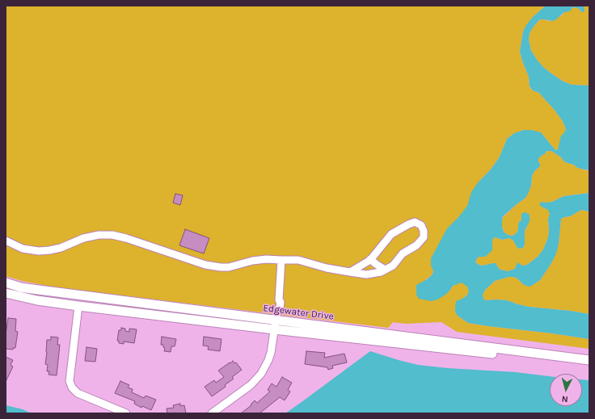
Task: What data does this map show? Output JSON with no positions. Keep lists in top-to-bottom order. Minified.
{"streets":{"street":["Edgewater Drive"]},"north":"bottom"}
